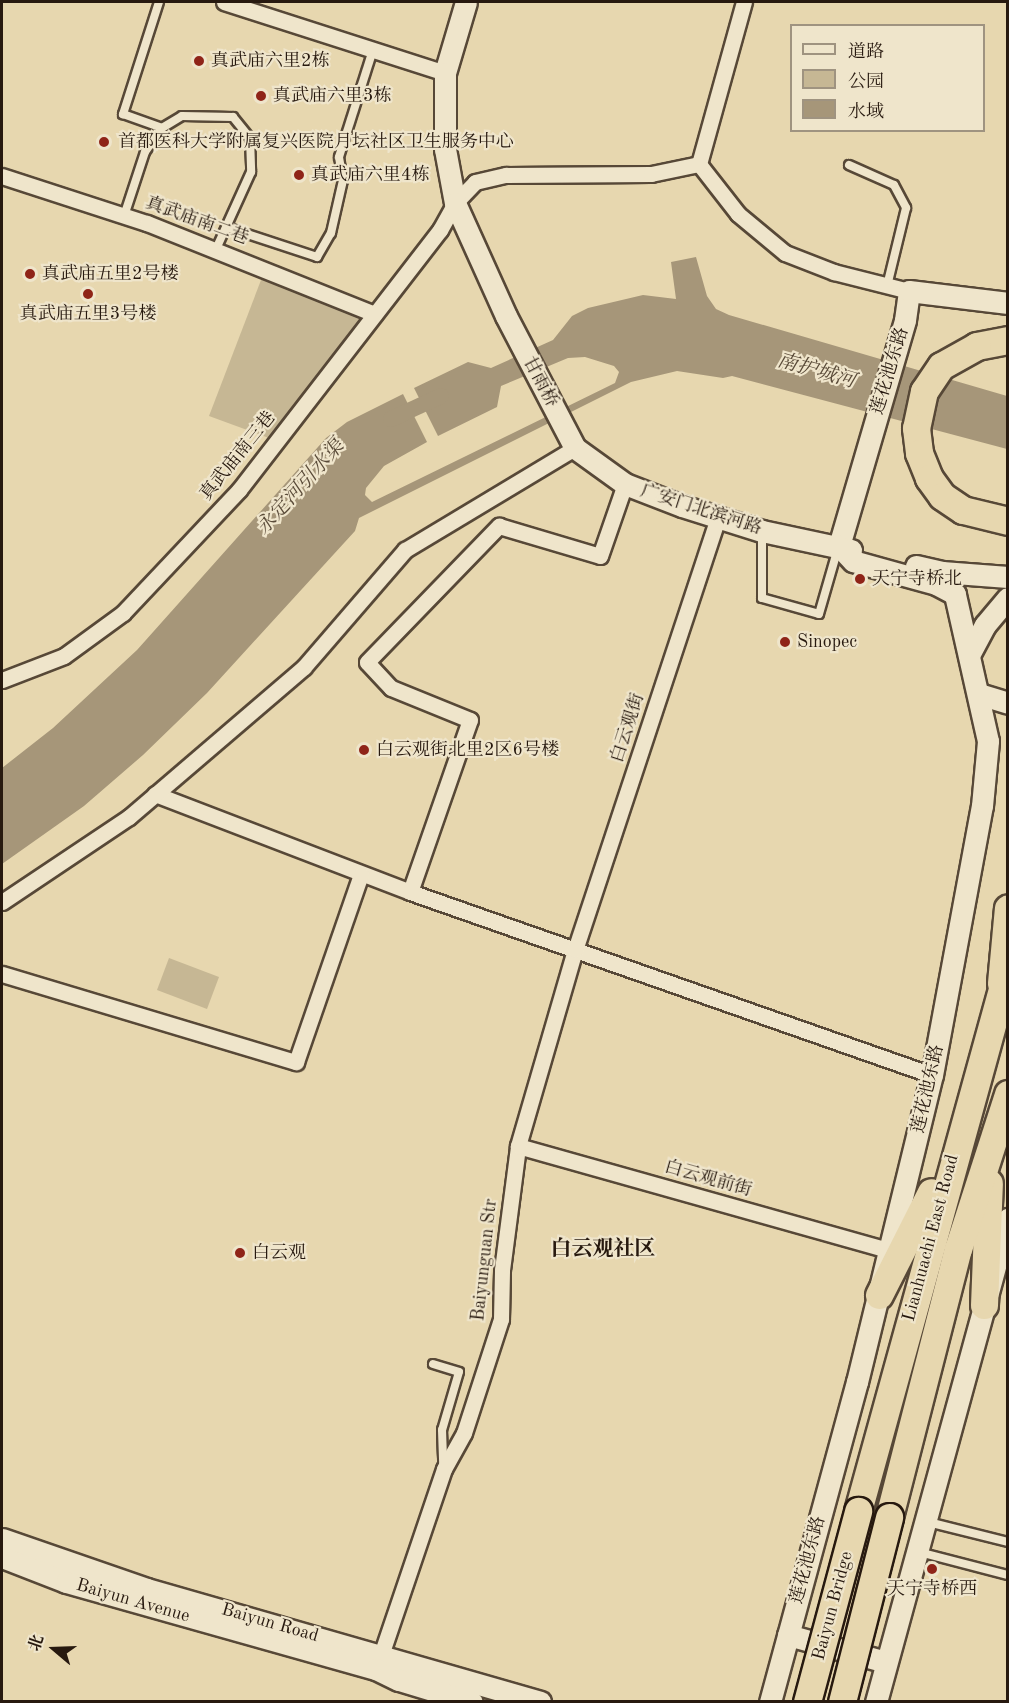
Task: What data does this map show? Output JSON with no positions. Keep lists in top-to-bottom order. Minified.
{"streets":{"highway":["Lianhuachi East Road","Baiyun Bridge"],"street":["真武庙南二巷","莲花池东路","甘雨桥","真武庙南三巷","广安门北滨河路","白云观街","白云观前街","Baiyunguan Str","Baiyun Avenue","Baiyun Road"]},"crossings":[["真武庙南二巷","真武庙南三巷"],["莲花池东路","广安门北滨河路"],["莲花池东路","白云观前街"],["甘雨桥","真武庙南三巷"],["甘雨桥","广安门北滨河路"],["广安门北滨河路","白云观街"],["白云观街","Baiyunguan Str"],["白云观前街","Baiyunguan Str"],["Lianhuachi East Road","Baiyun Bridge"],["Baiyunguan Str","Baiyun Avenue"],["Baiyunguan Str","Baiyun Road"],["Baiyun Avenue","Baiyun Road"]],"districts":["白云观社区"],"water":["南护城河","永定河引水渠"],"places":["真武庙六里2栋","真武庙六里3栋","首都医科大学附属复兴医院月坛社区卫生服务中心","真武庙六里4栋","真武庙五里2号楼","真武庙五里3号楼","天宁寺桥北","Sinopec","白云观街北里2区6号楼","白云观","天宁寺桥西"],"legend":["道路","公园","水域"],"north":"left"}
